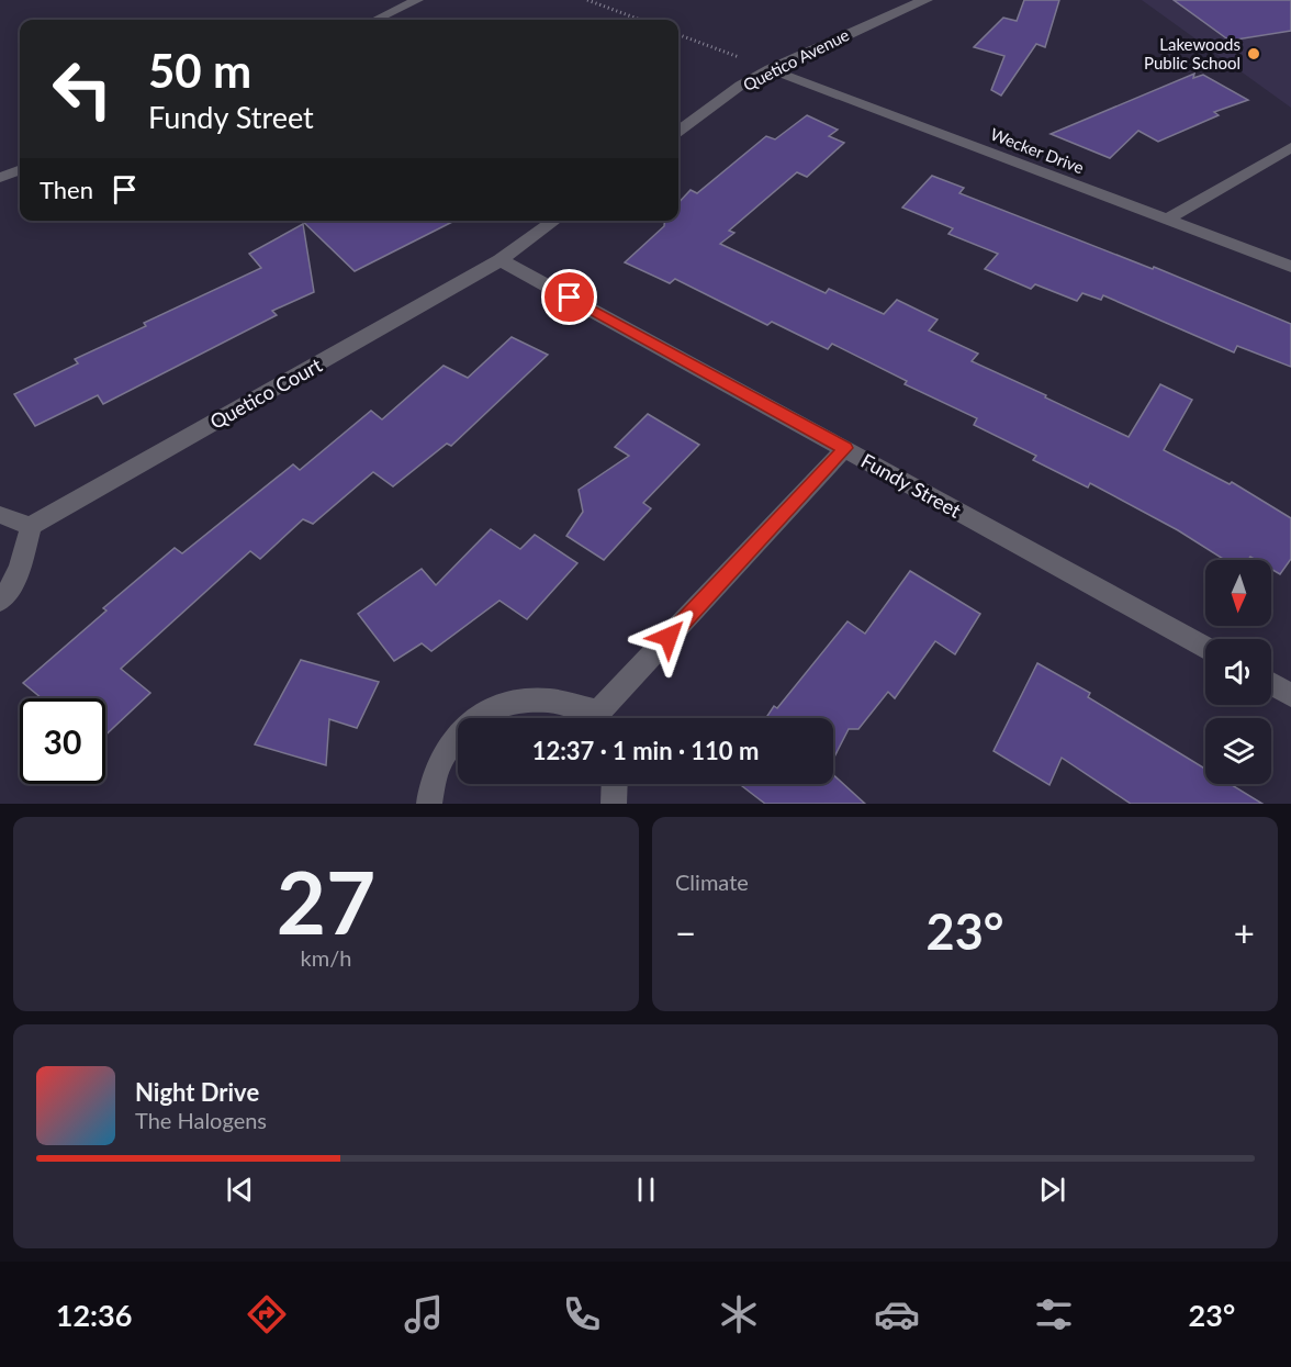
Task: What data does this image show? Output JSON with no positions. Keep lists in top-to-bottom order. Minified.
{"streets":{"street":["Quetico Avenue","Wecker Drive","Quetico Court","Fundy Street"]},"crossings":[["Quetico Avenue","Wecker Drive"],["Quetico Court","Fundy Street"]],"places":["Lakewoods Public School"],"north":"bottom","page":{"turn":["50 m","Fundy Street"],"then":"Then","limit":"30","trip":"12:37 · 1 min · 110 m","tile":[["27","km/h"],"Climate"],"heat":["−","23°","+"],"song":["Night Drive","The Halogens"],"tabs":["12:36","23°"]}}
